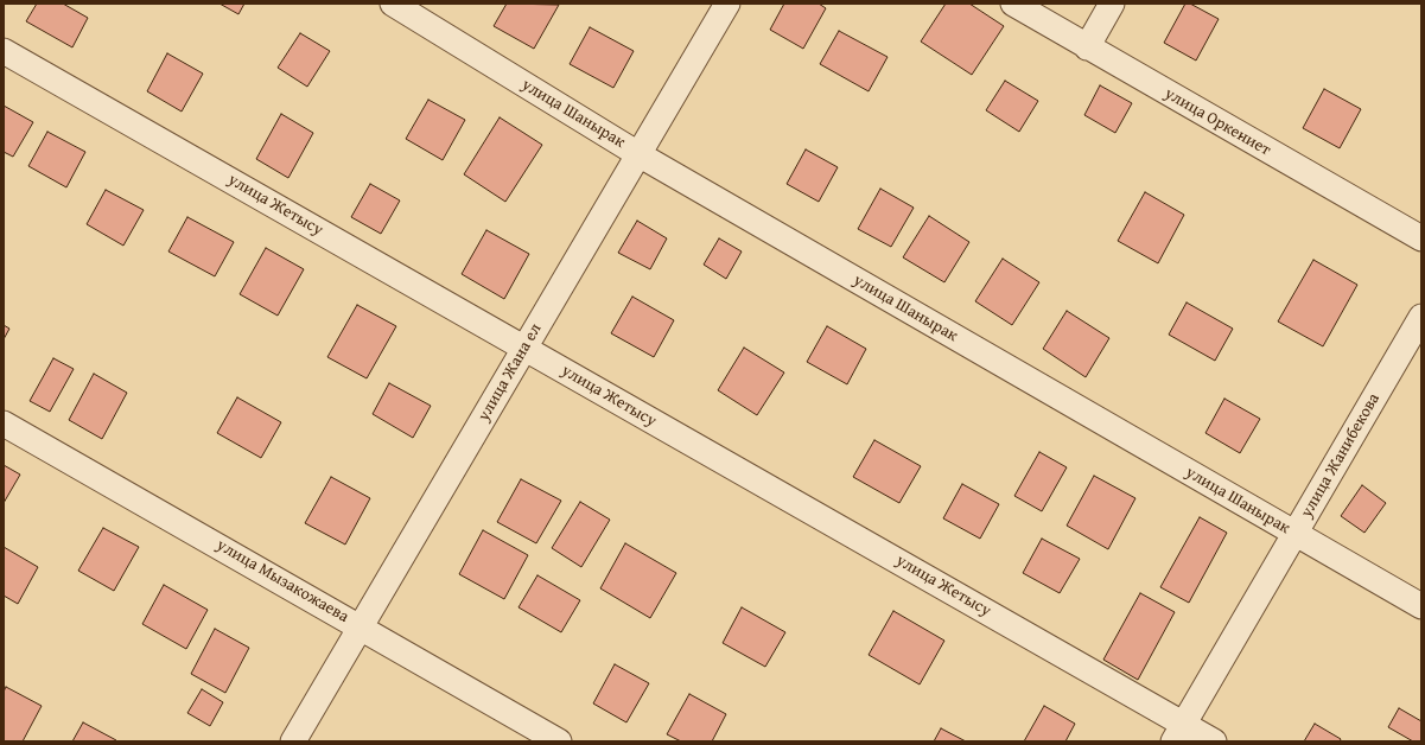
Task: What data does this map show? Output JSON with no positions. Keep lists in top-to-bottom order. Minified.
{"streets":{"street":["улица Шанырак","улица Оркениет","улица Жетысу","улица Жана ел","улица Жанибекова","улица Мызакожаева"]},"crossings":[["улица Шанырак","улица Жана ел"],["улица Шанырак","улица Жанибекова"],["улица Жетысу","улица Жана ел"],["улица Жетысу","улица Жанибекова"],["улица Жана ел","улица Мызакожаева"]]}
